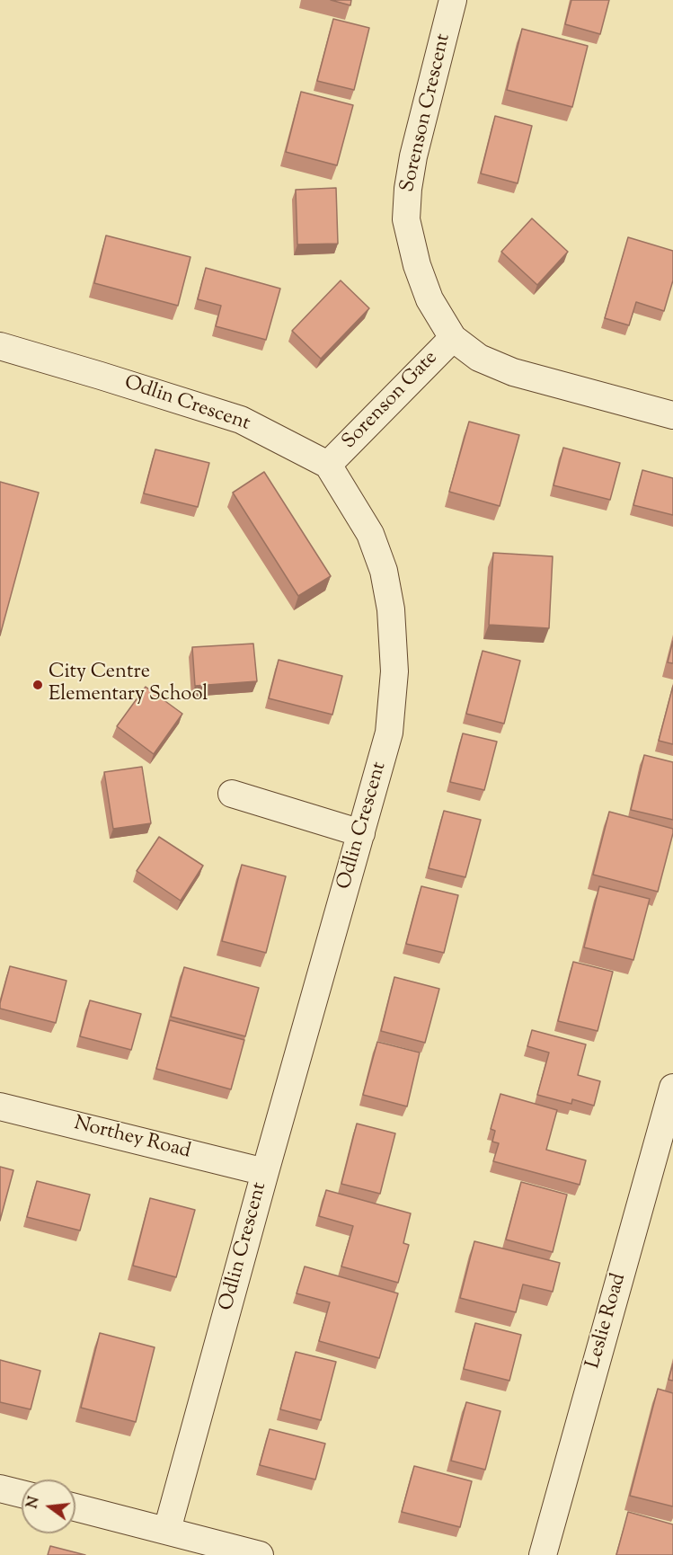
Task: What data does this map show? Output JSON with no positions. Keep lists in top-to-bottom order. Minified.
{"streets":{"street":["Sorenson Crescent","Sorenson Gate","Odlin Crescent","Northey Road","Leslie Road"]},"crossings":[["Sorenson Crescent","Sorenson Gate"],["Sorenson Gate","Odlin Crescent"],["Odlin Crescent","Northey Road"]],"places":["City Centre Elementary School"],"north":"left"}
